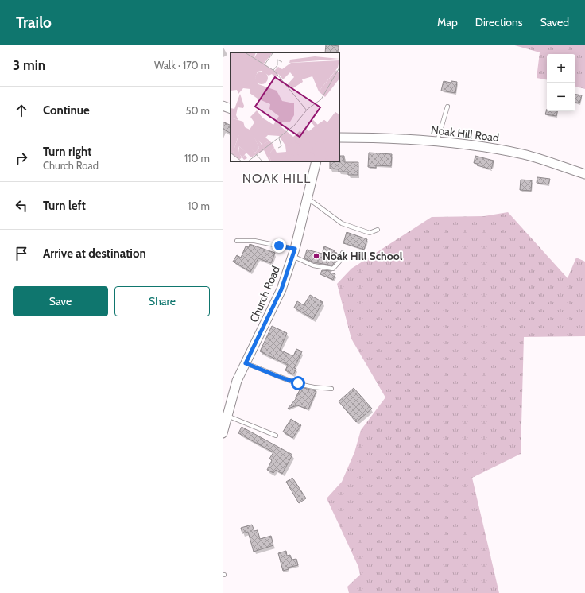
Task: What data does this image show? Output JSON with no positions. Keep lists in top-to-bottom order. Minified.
{"streets":{"street":["Noak Hill Road","Church Road"]},"districts":["NOAK HILL"],"places":["Noak Hill School"],"page":{"header":"Trailo","nav":["Map","Directions","Saved"],"heading":["3 min","Walk · 170 m"],"map_buttons":["+","−"],"list":[["Continue","50 m"],["Turn right","Church Road","110 m"],["Turn left","10 m"],"Arrive at destination"],"buttons":["Save","Share"]}}
